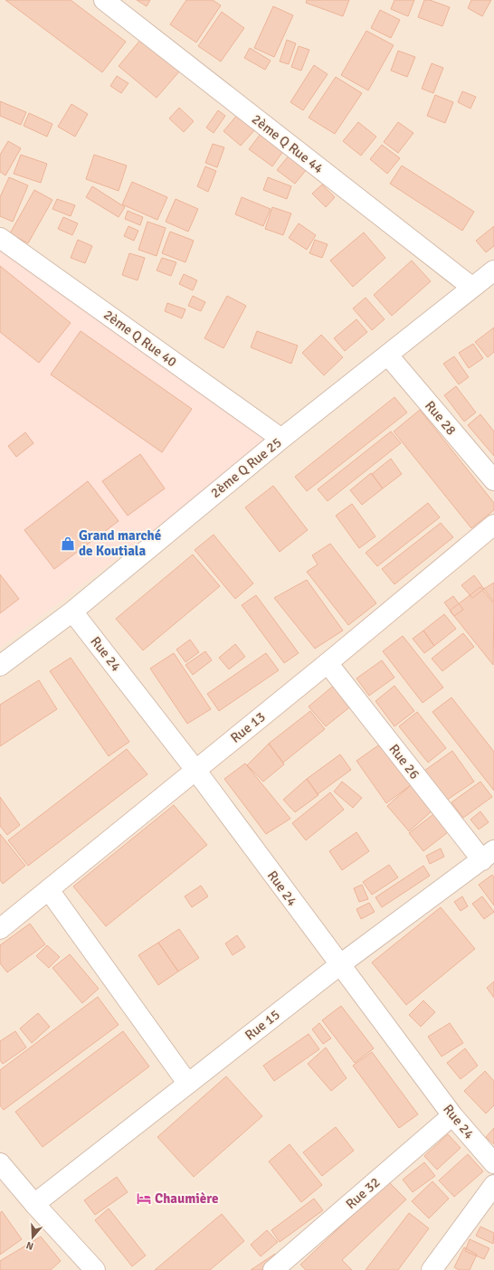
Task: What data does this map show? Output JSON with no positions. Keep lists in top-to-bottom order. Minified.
{"streets":{"street":["2ème Q Rue 44","2ème Q Rue 40","Rue 28","2ème Q Rue 25","Rue 24","Rue 13","Rue 26","Rue 15","Rue 32"]},"crossings":[["2ème Q Rue 44","2ème Q Rue 25"],["2ème Q Rue 40","2ème Q Rue 25"],["Rue 28","2ème Q Rue 25"],["2ème Q Rue 25","Rue 24"],["Rue 24","Rue 13"],["Rue 24","Rue 15"],["Rue 24","Rue 32"],["Rue 13","Rue 26"],["Rue 26","Rue 15"]],"places":{"shop":["Grand marché de Koutiala"],"hotel":["Chaumière"]},"north":"bottom"}
